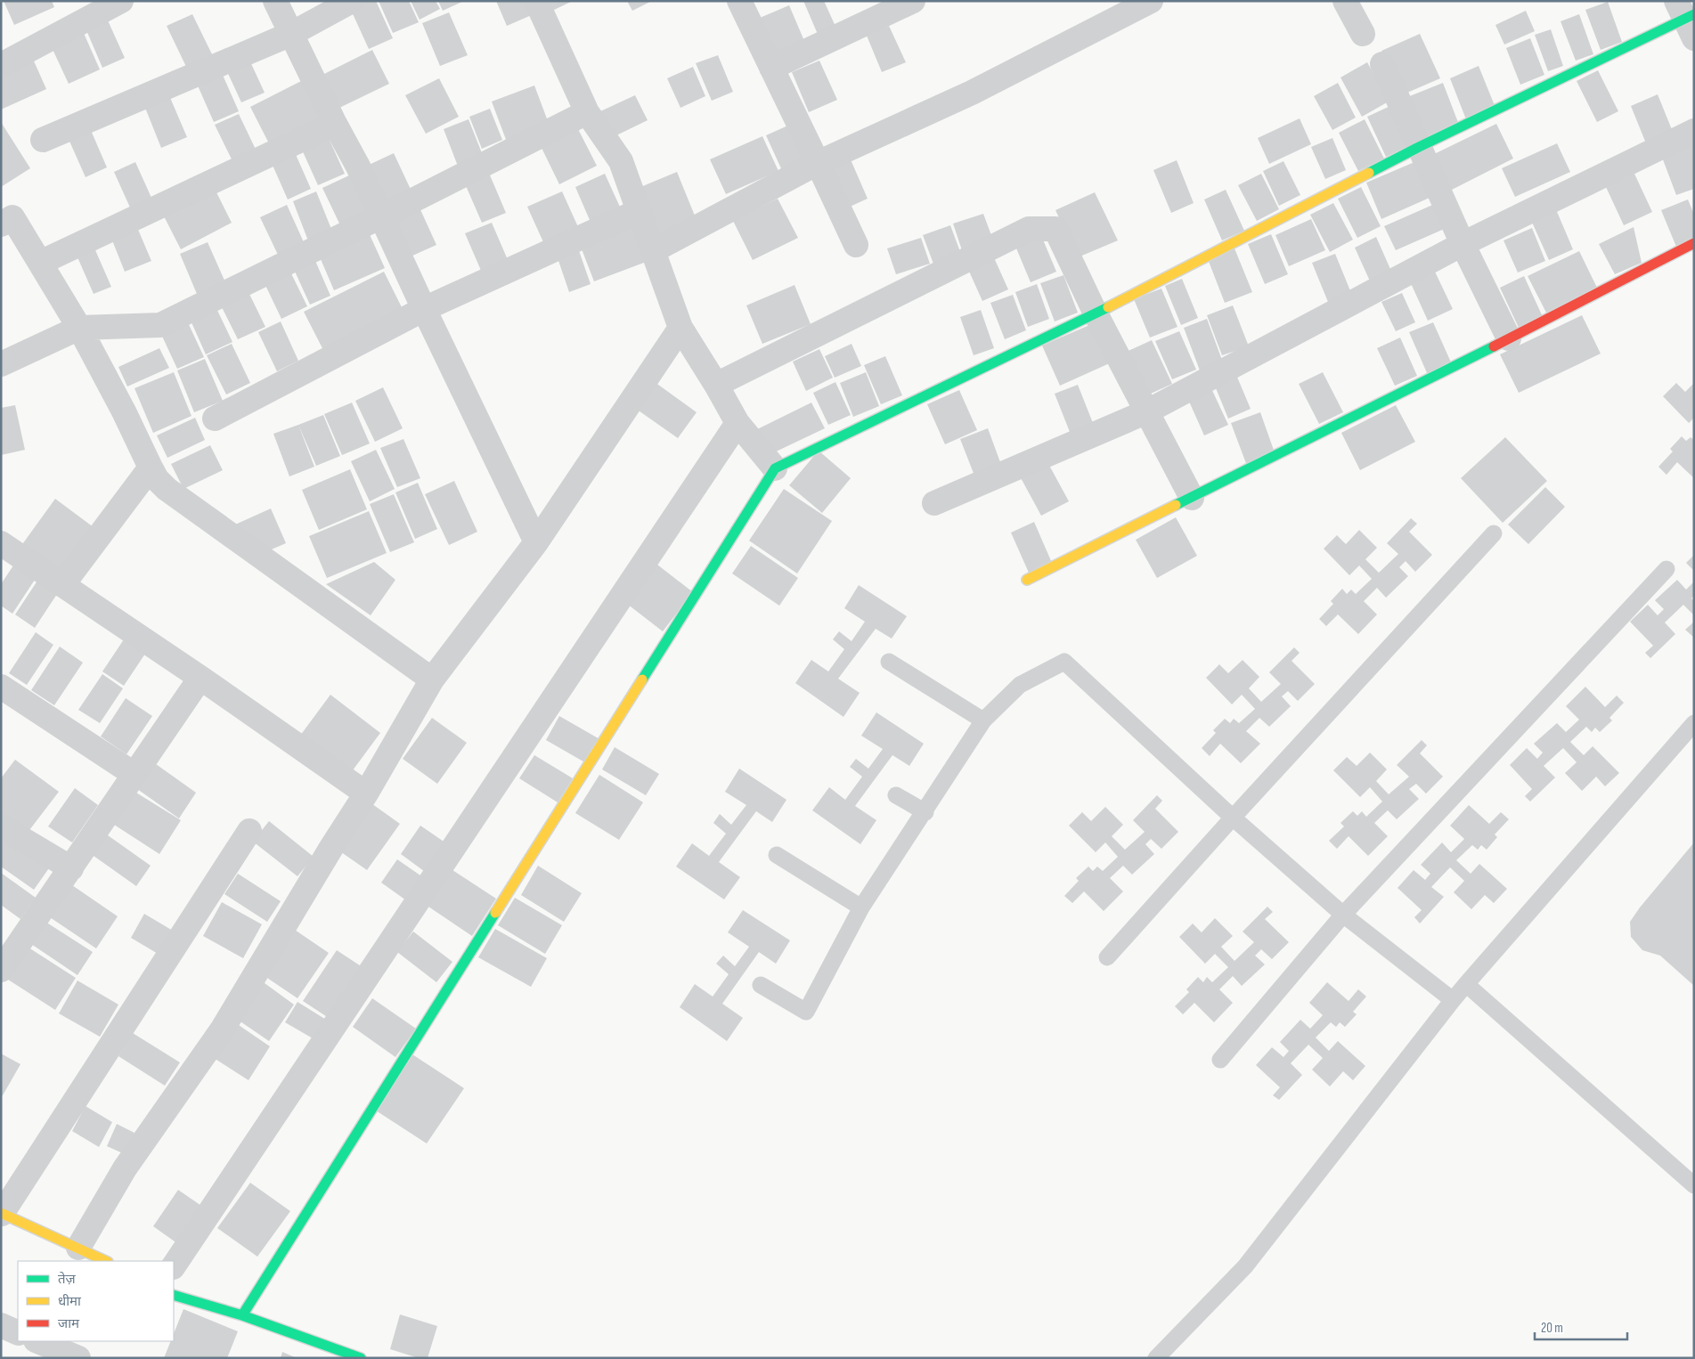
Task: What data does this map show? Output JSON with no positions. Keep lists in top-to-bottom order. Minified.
{"legend":["तेज़","धीमा","जाम"],"scale_bar":"20 m"}
